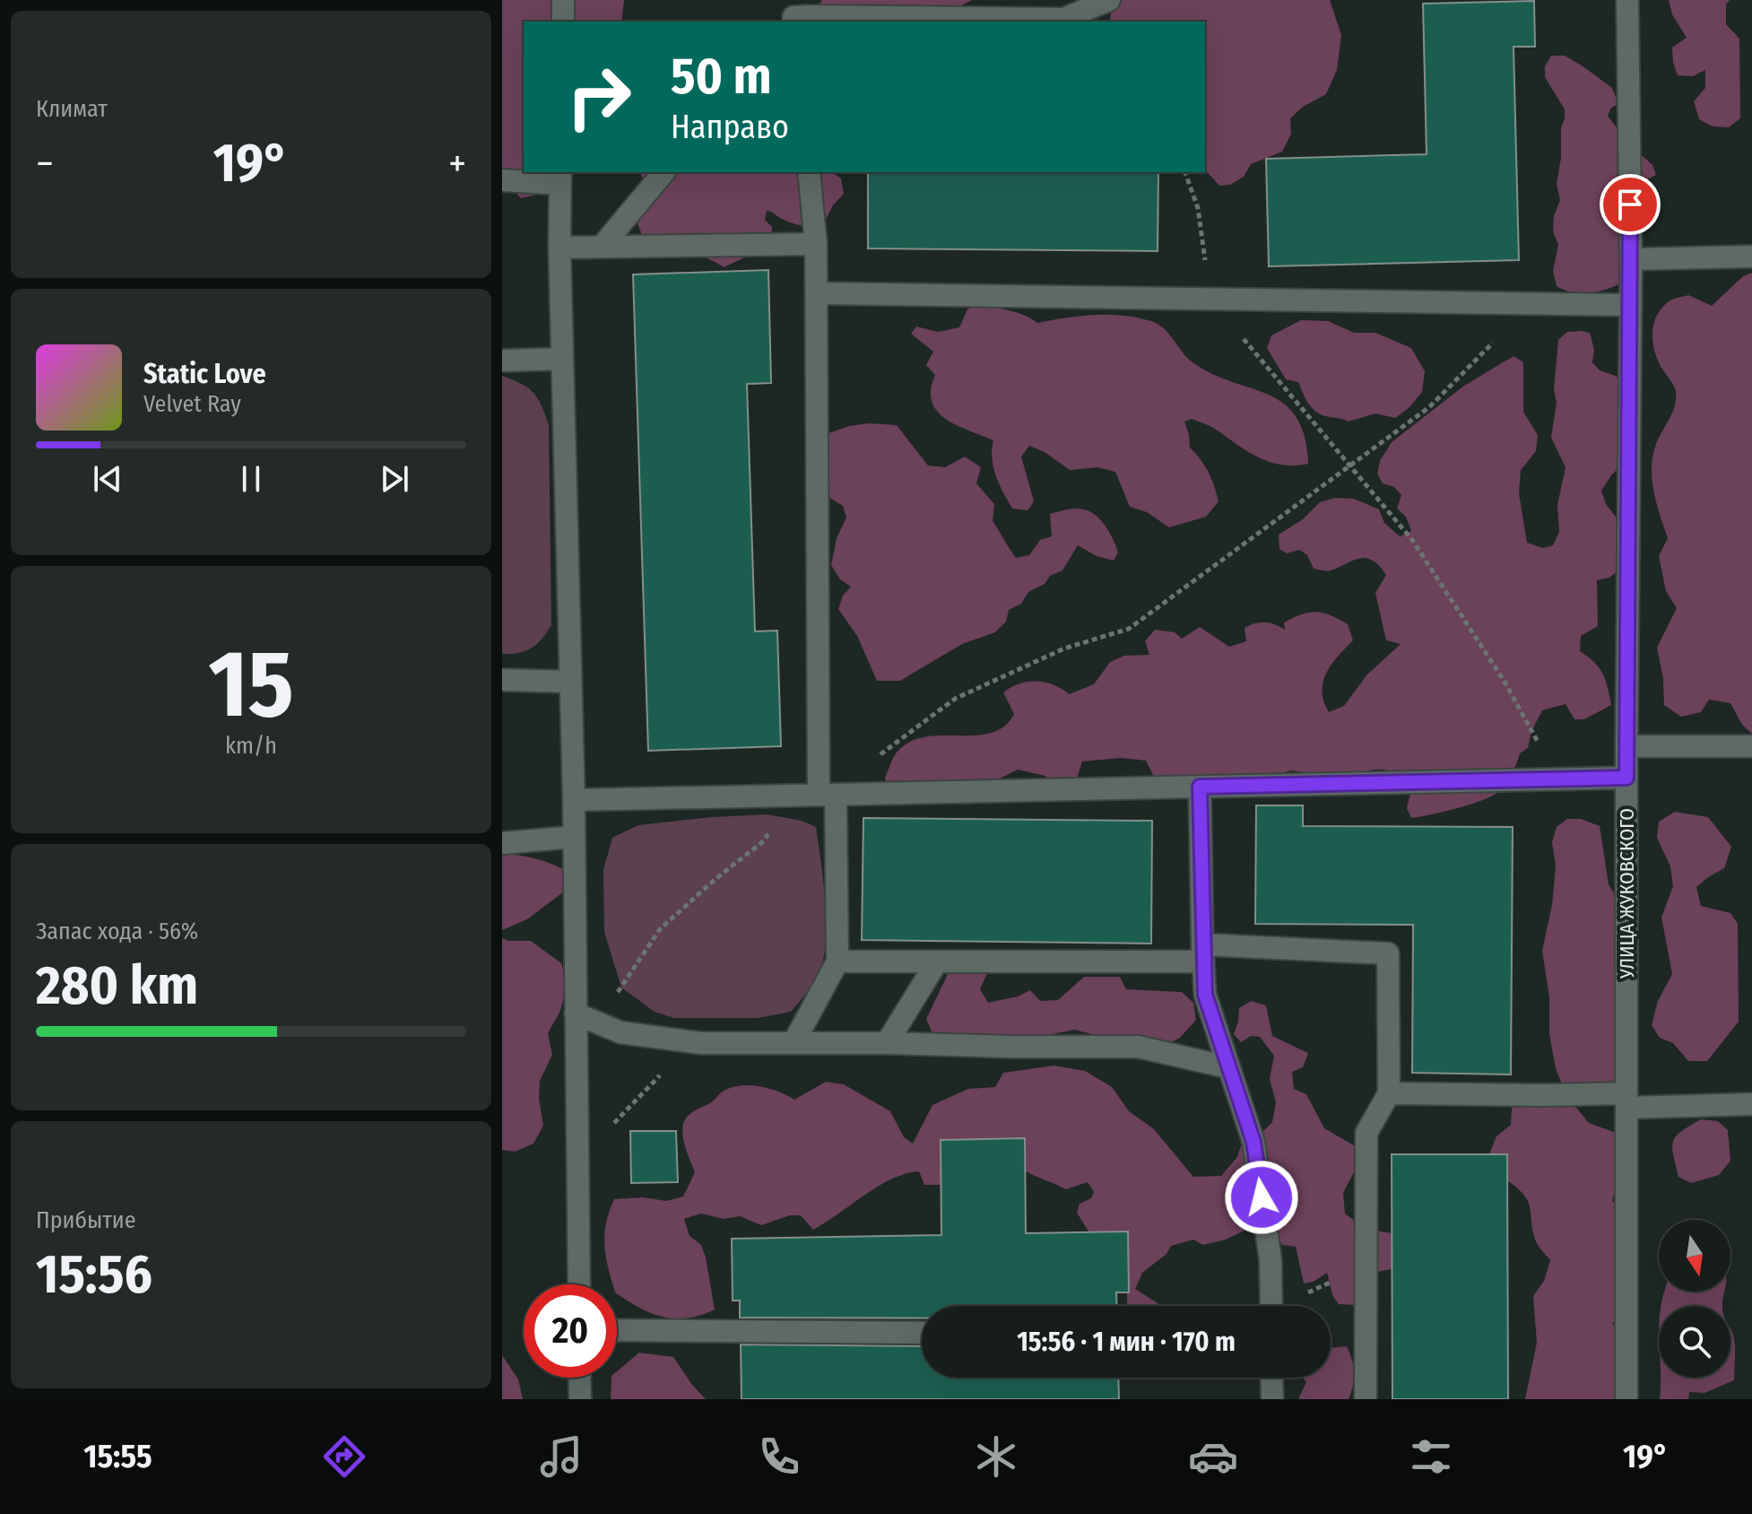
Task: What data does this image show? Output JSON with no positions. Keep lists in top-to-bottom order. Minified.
{"streets":{"street":["УЛИЦА ЖУКОВСКОГО"]},"north":"bottom","page":{"tile":["Климат",["15","km/h"],["Запас хода · 56%","280 km"],["Прибытие","15:56"]],"turn":["50 m","Направо"],"heat":["−","19°","+"],"song":["Static Love","Velvet Ray"],"limit":"20","trip":"15:56 · 1 мин · 170 m","tabs":["15:55","19°"]}}
